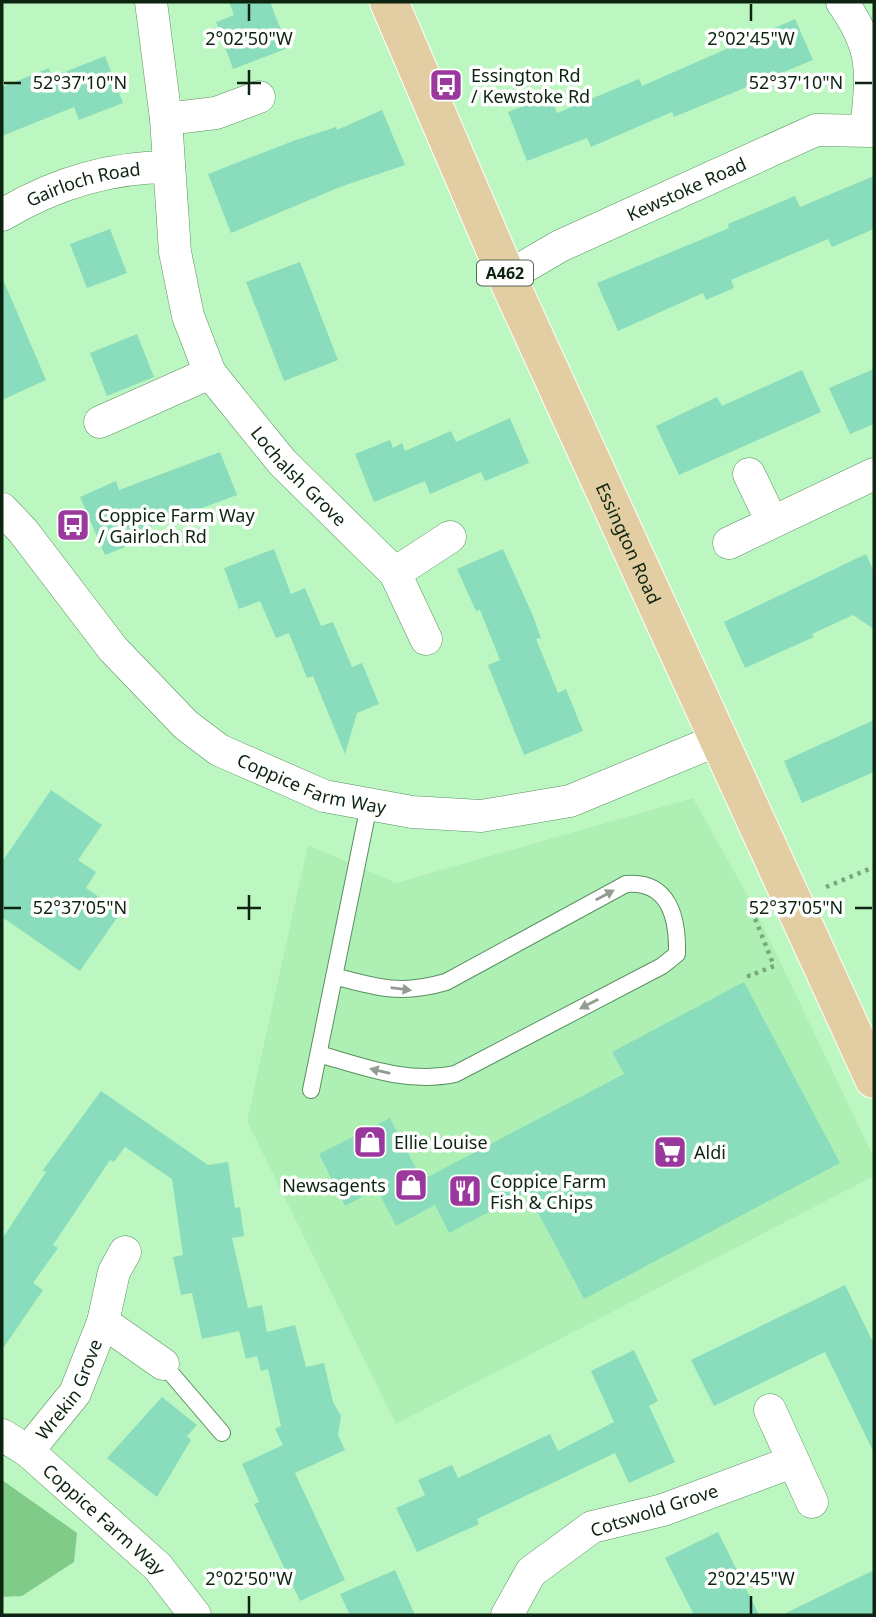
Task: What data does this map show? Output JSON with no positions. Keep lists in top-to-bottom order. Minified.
{"streets":{"main road":["A462","Essington Road"],"street":["Gairloch Road","Kewstoke Road","Lochalsh Grove","Coppice Farm Way","Wrekin Grove","Cotswold Grove"]},"crossings":[["Gairloch Road","Lochalsh Grove"],["Kewstoke Road","Essington Road"],["Essington Road","Coppice Farm Way"],["Coppice Farm Way","Wrekin Grove"]],"places":{"bus stop":["Essington Rd / Kewstoke Rd","Coppice Farm Way / Gairloch Rd"],"shop":["Ellie Louise","Newsagents"],"supermarket":["Aldi"],"restaurant":["Coppice Farm Fish & Chips"]},"coordinates":["2°02'50\"W","2°02'45\"W","52°37'10\"N","52°37'05\"N"]}
